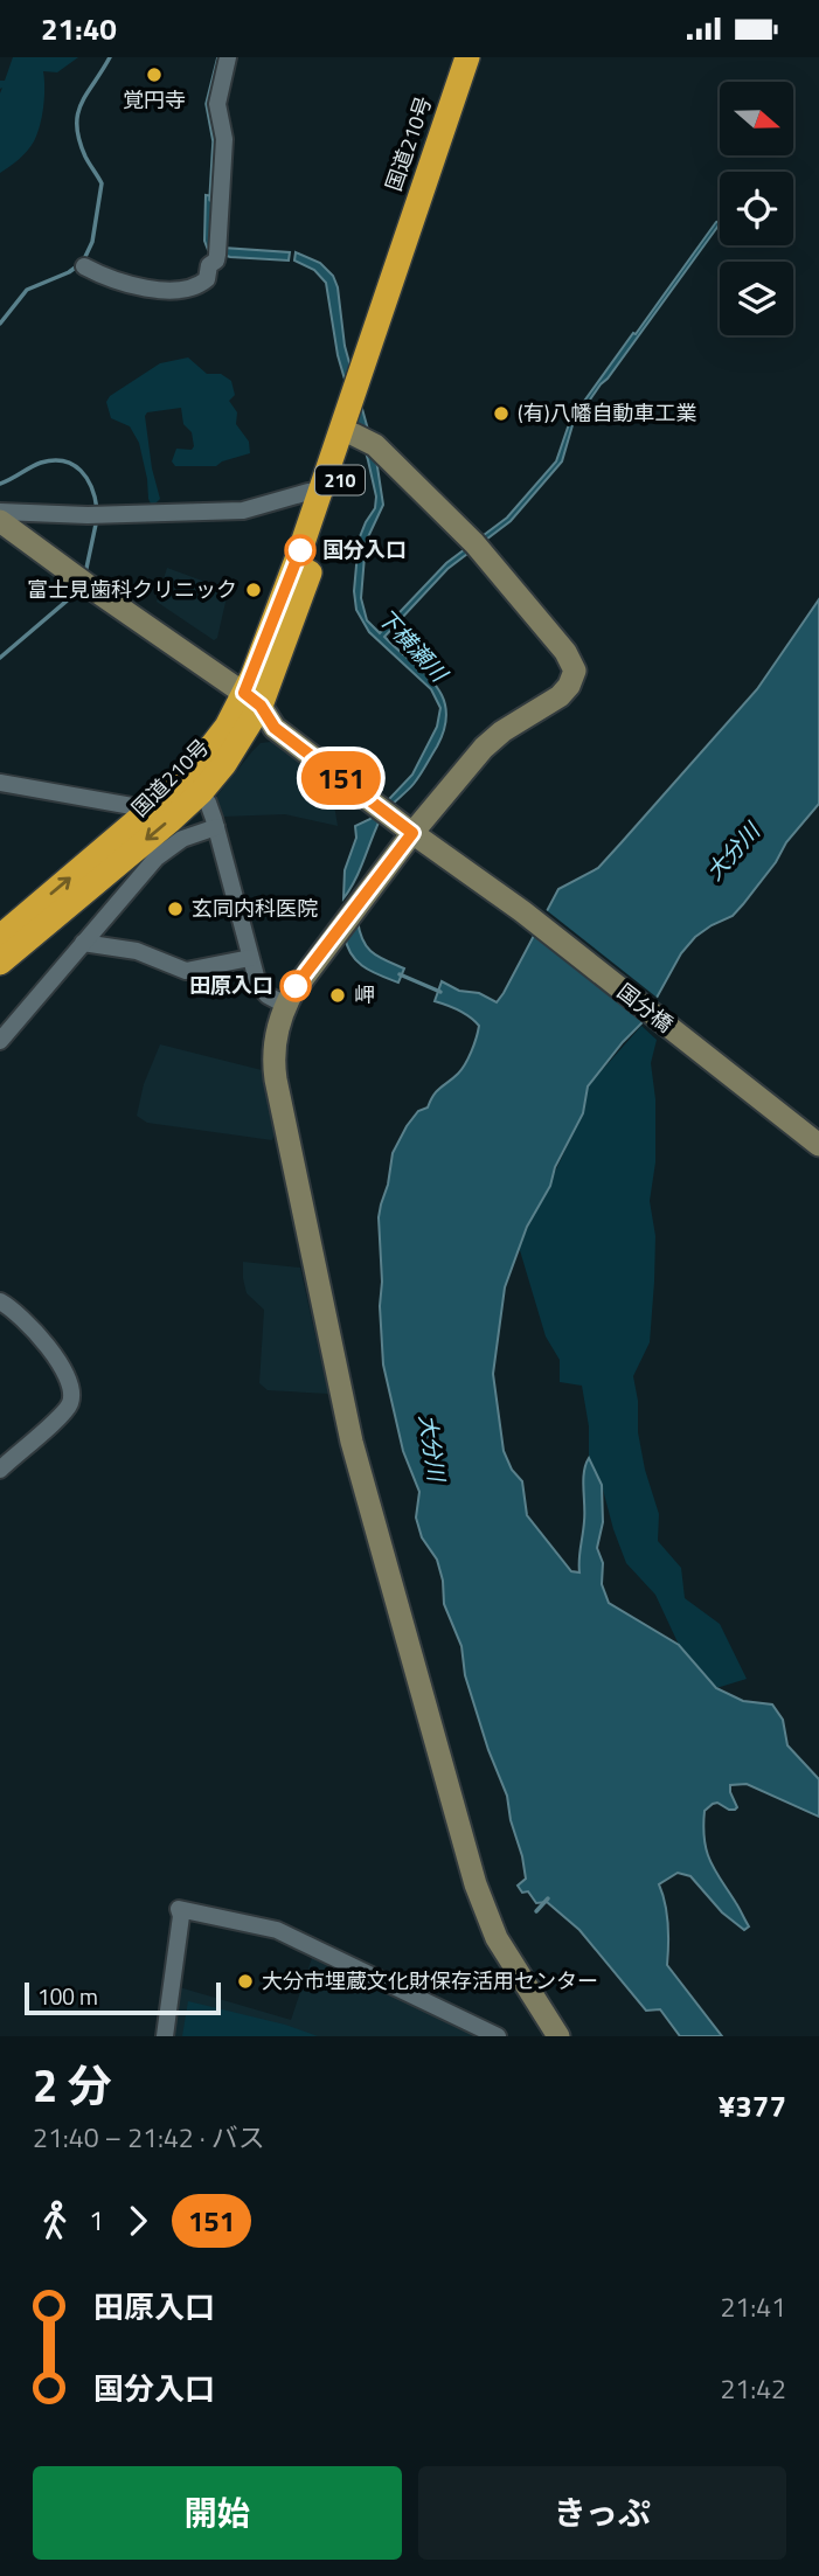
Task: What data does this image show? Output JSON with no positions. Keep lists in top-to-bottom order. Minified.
{"streets":{"highway":["国道210号","210"],"street":["国分橋"]},"crossings":[["国道210号","国分橋"]],"water":["下横瀬川","大分川"],"places":["覚円寺","(有)八幡自動車工業","国分入口","富士見歯科クリニック","玄同内科医院","田原入口","岬","大分市埋蔵文化財保存活用センター"],"lines":["bus line 151"],"scale_bar":"100 m","north":"right","page":{"status":"21:40","on_map":"151","scale":"100 m","heading":["2 分","21:40 – 21:42 · バス","¥377"],"legs":["1","151"],"list":[{"name":"田原入口","value":"21:41"},{"name":"国分入口","value":"21:42"}],"buttons":["開始","きっぷ"]}}
